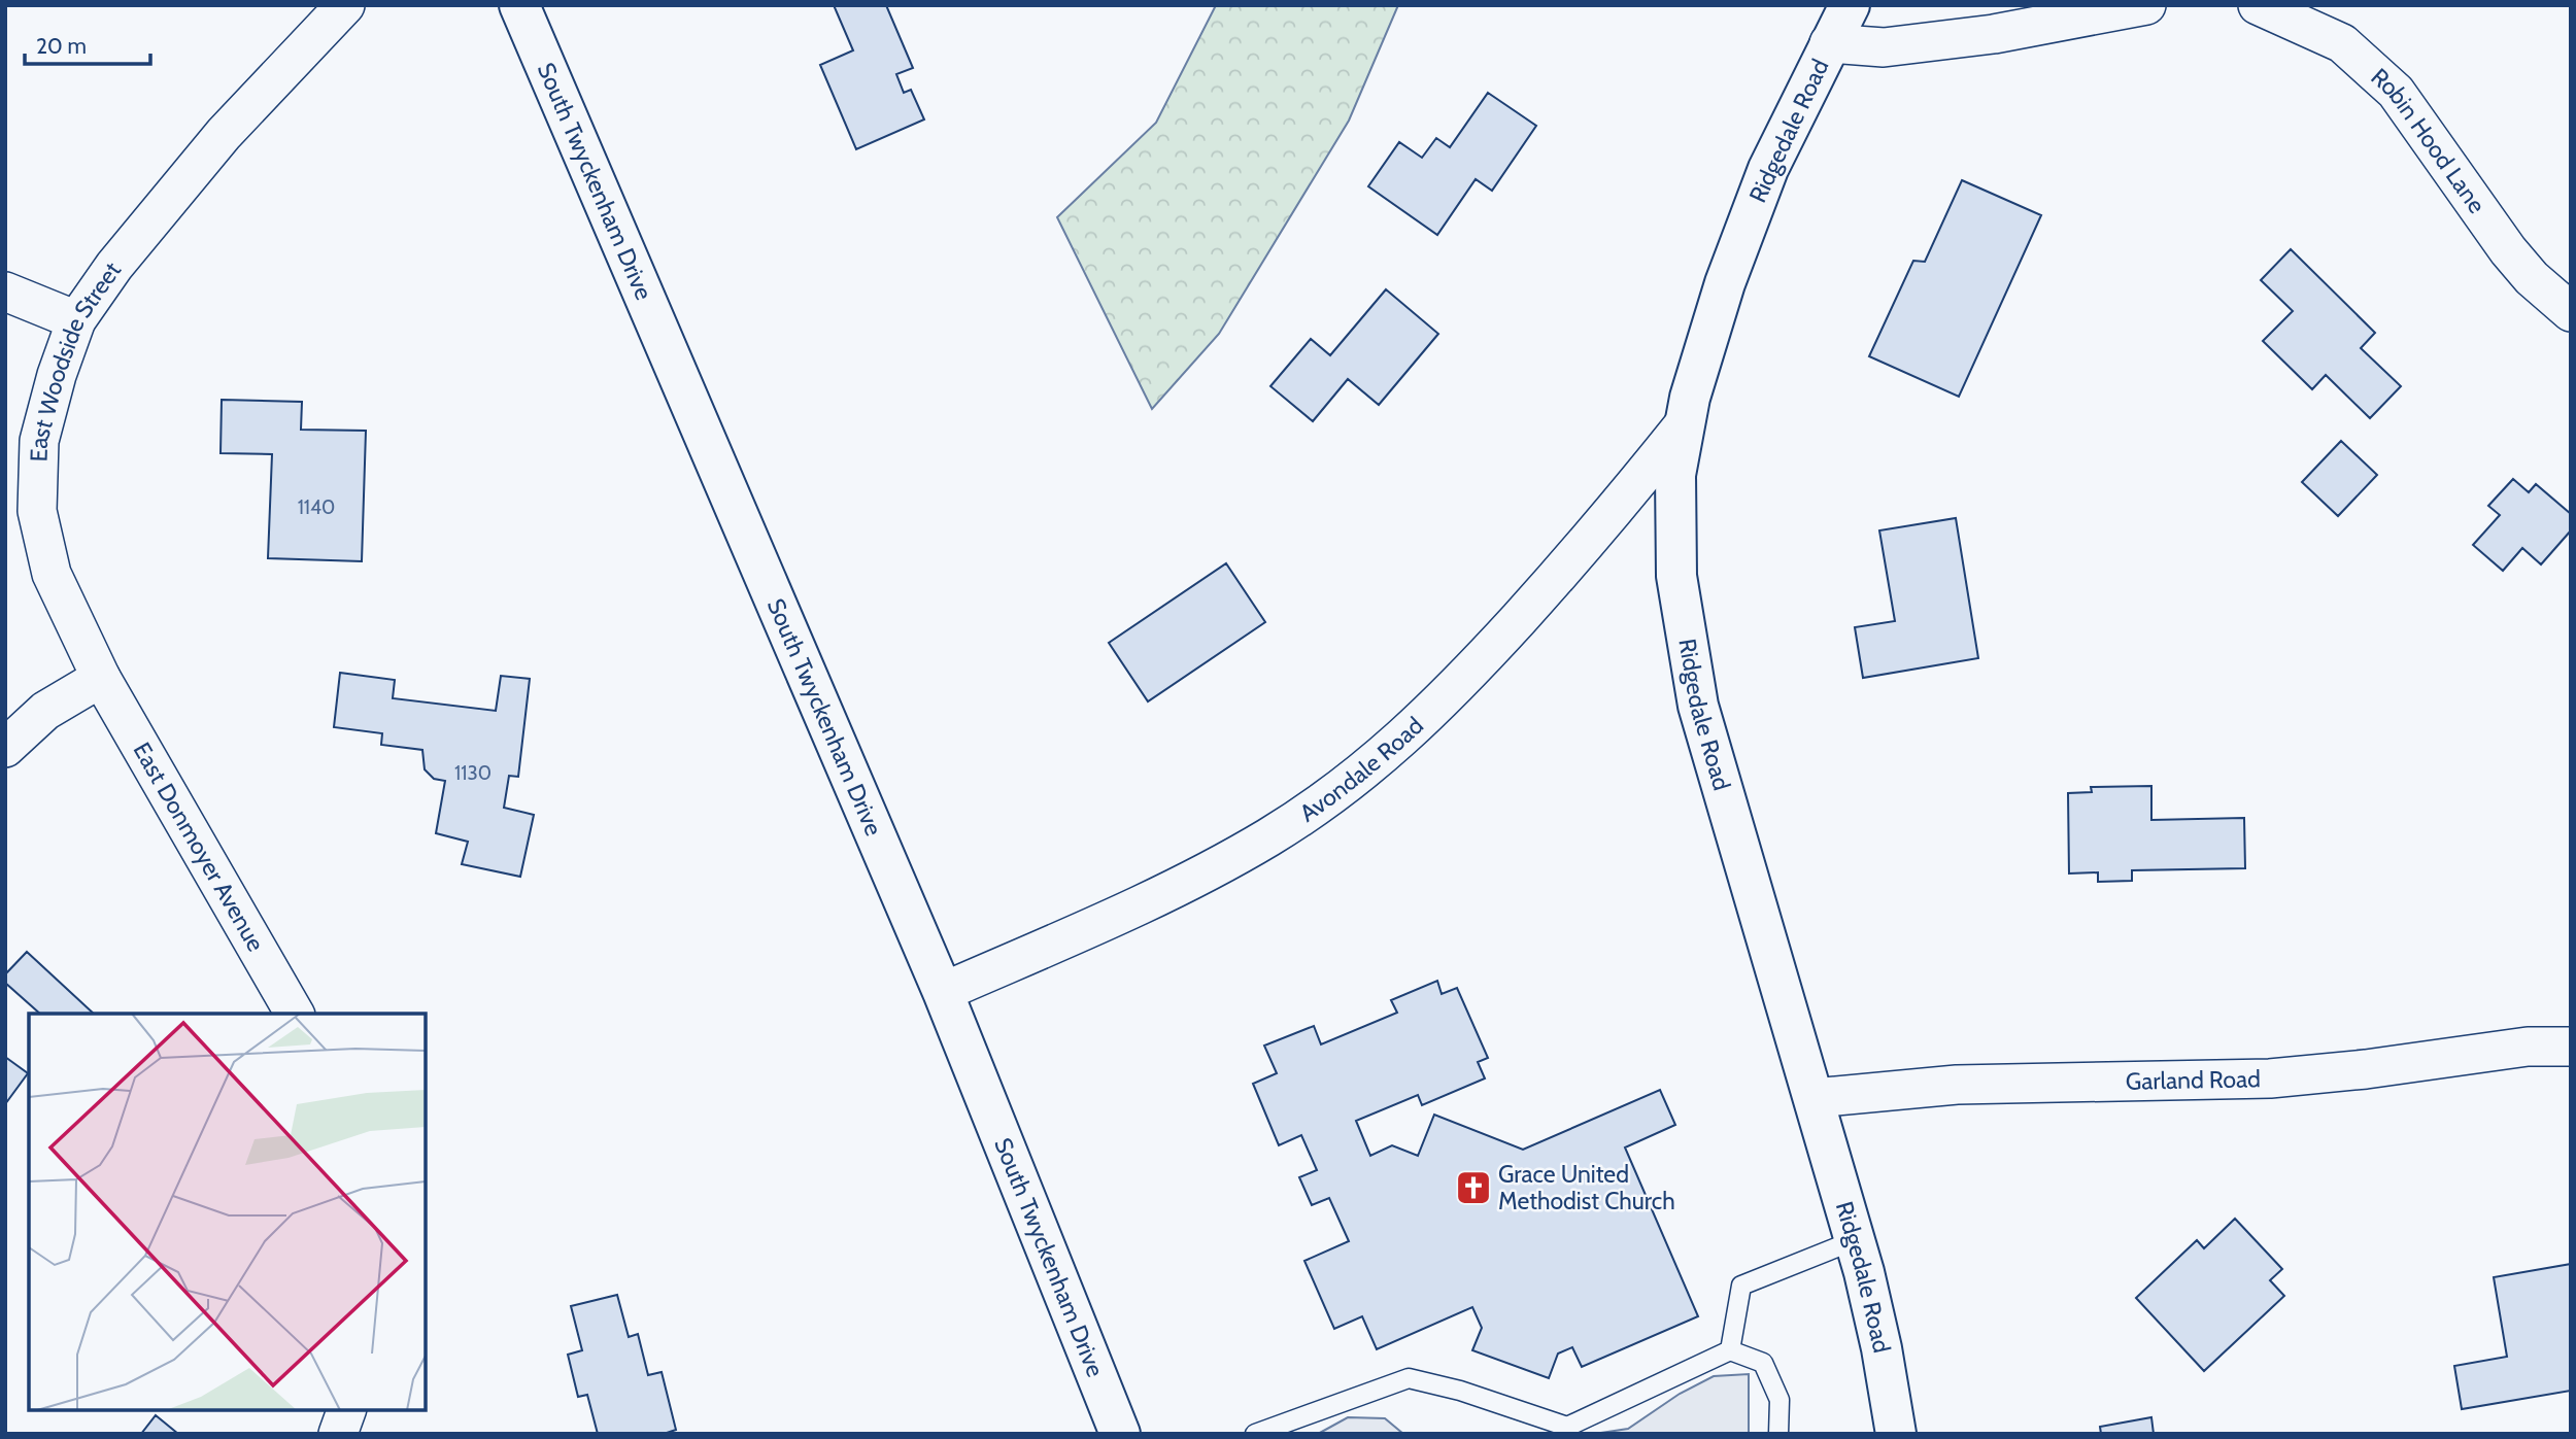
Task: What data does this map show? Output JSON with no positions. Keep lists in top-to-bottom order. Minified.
{"streets":{"street":["Ridgedale Road","Robin Hood Lane","South Twyckenham Drive","East Woodside Street","Avondale Road","East Donmoyer Avenue","Garland Road"]},"crossings":[["Ridgedale Road","Avondale Road"],["Ridgedale Road","Garland Road"],["South Twyckenham Drive","Avondale Road"],["East Woodside Street","East Donmoyer Avenue"]],"places":{"church":["Grace United Methodist Church"]},"house_numbers":["1140","1130"],"scale_bar":"20 m"}
